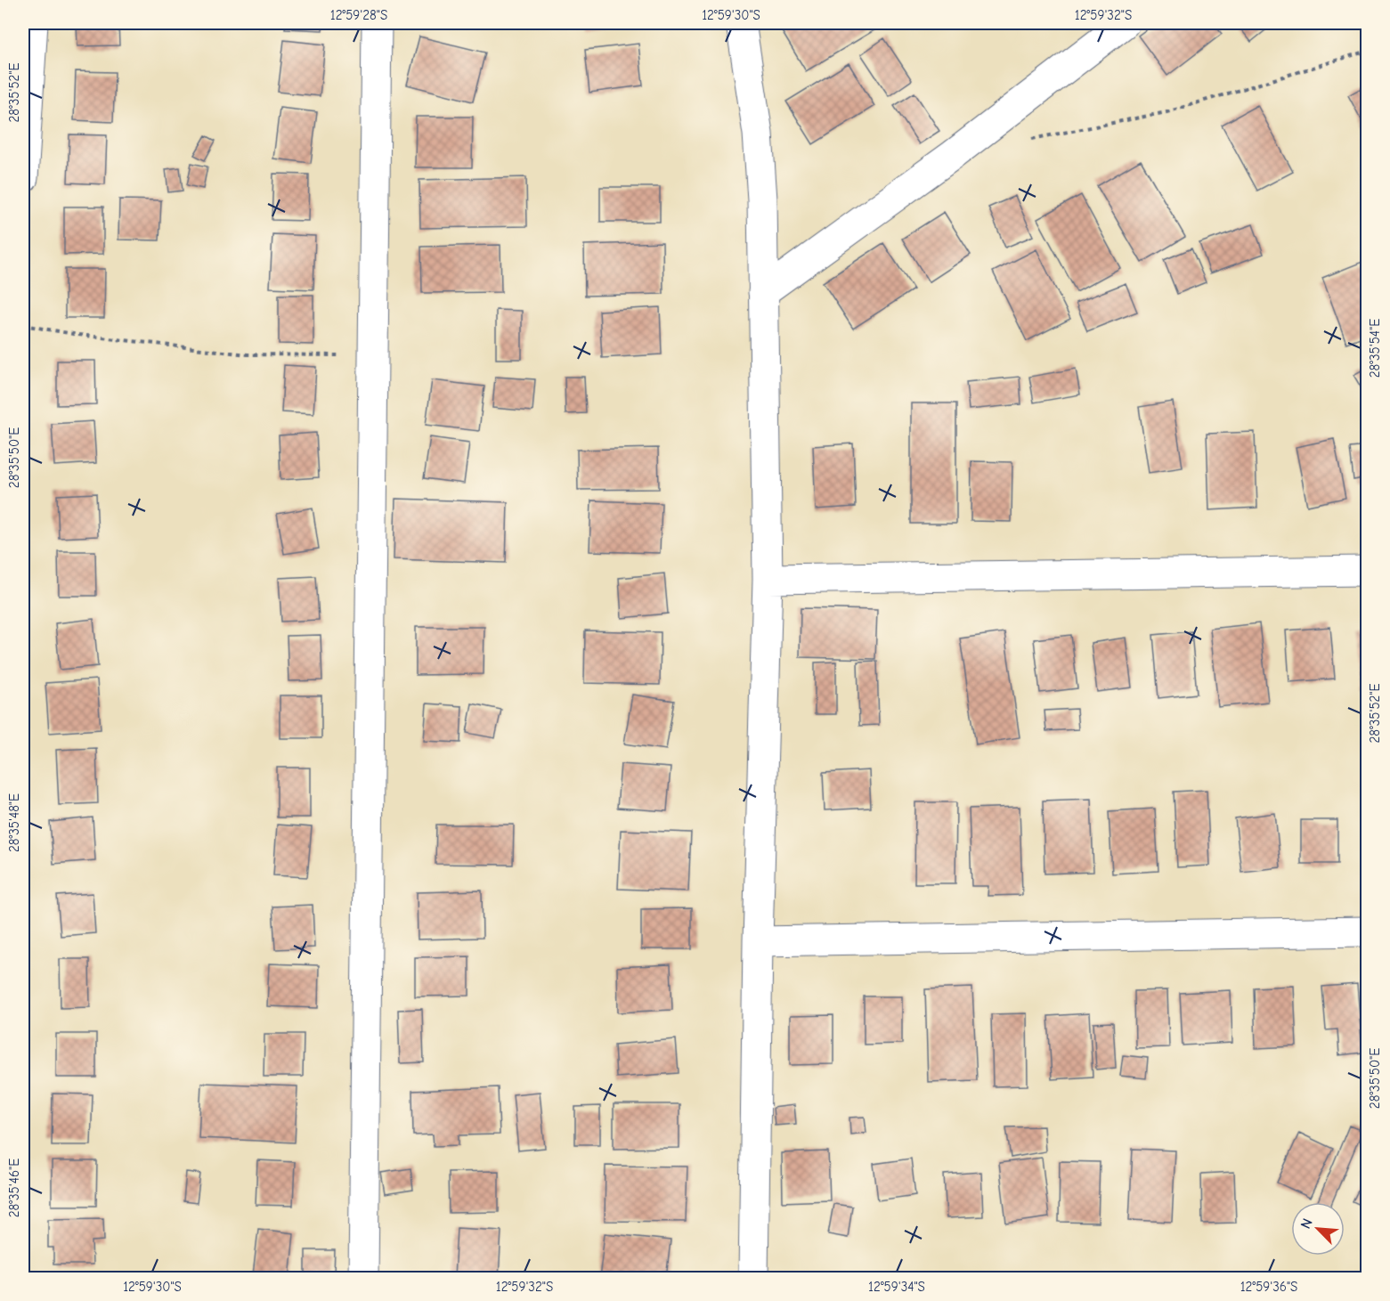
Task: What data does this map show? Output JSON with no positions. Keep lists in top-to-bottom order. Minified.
{"north":"top left","coordinates":["12°59'28\"S","12°59'30\"S","12°59'32\"S","28°35'52\"E","28°35'54\"E","28°35'50\"E","28°35'48\"E","28°35'46\"E","12°59'34\"S","12°59'36\"S"]}
